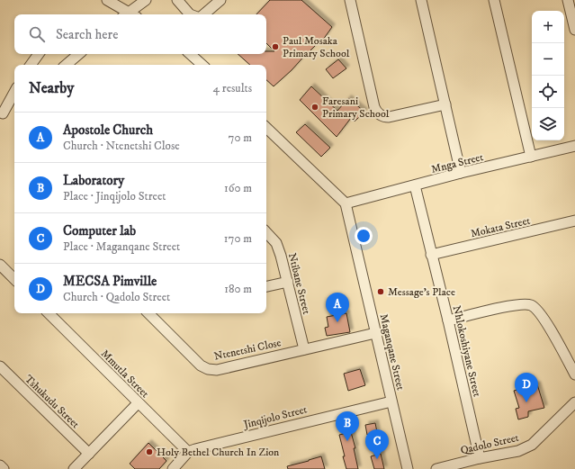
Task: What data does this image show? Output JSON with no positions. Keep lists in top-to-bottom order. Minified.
{"streets":{"street":["Mnga Street","Mokata Street","Ntibane Street","Ntenetshi Close","Nhlokoshiyane Street","Maganqane Street","Mmutla Street","Tshukudu Street","Jinqijolo Street","Qadolo Street"]},"crossings":[["Mnga Street","Nhlokoshiyane Street"],["Mnga Street","Maganqane Street"],["Mokata Street","Nhlokoshiyane Street"],["Ntibane Street","Ntenetshi Close"],["Ntenetshi Close","Maganqane Street"],["Nhlokoshiyane Street","Qadolo Street"],["Maganqane Street","Jinqijolo Street"],["Mmutla Street","Jinqijolo Street"]],"places":["Paul Mosaka Primary School","Faresani Primary School","Message's Place","Holy Bethel Church In Zion"],"page":{"map_buttons":["+","−"],"search":"Search here","heading":["Nearby","4 results"],"list":[{"mark":"A","name":"Apostole Church","note":"Church · Ntenetshi Close","value":"70 m"},{"mark":"B","name":"Laboratory","note":"Place · Jinqijolo Street","value":"160 m"},{"mark":"C","name":"Computer lab","note":"Place · Maganqane Street","value":"170 m"},{"mark":"D","name":"MECSA Pimville","note":"Church · Qadolo Street","value":"180 m"}],"pins":["A","D","B","C"]}}
